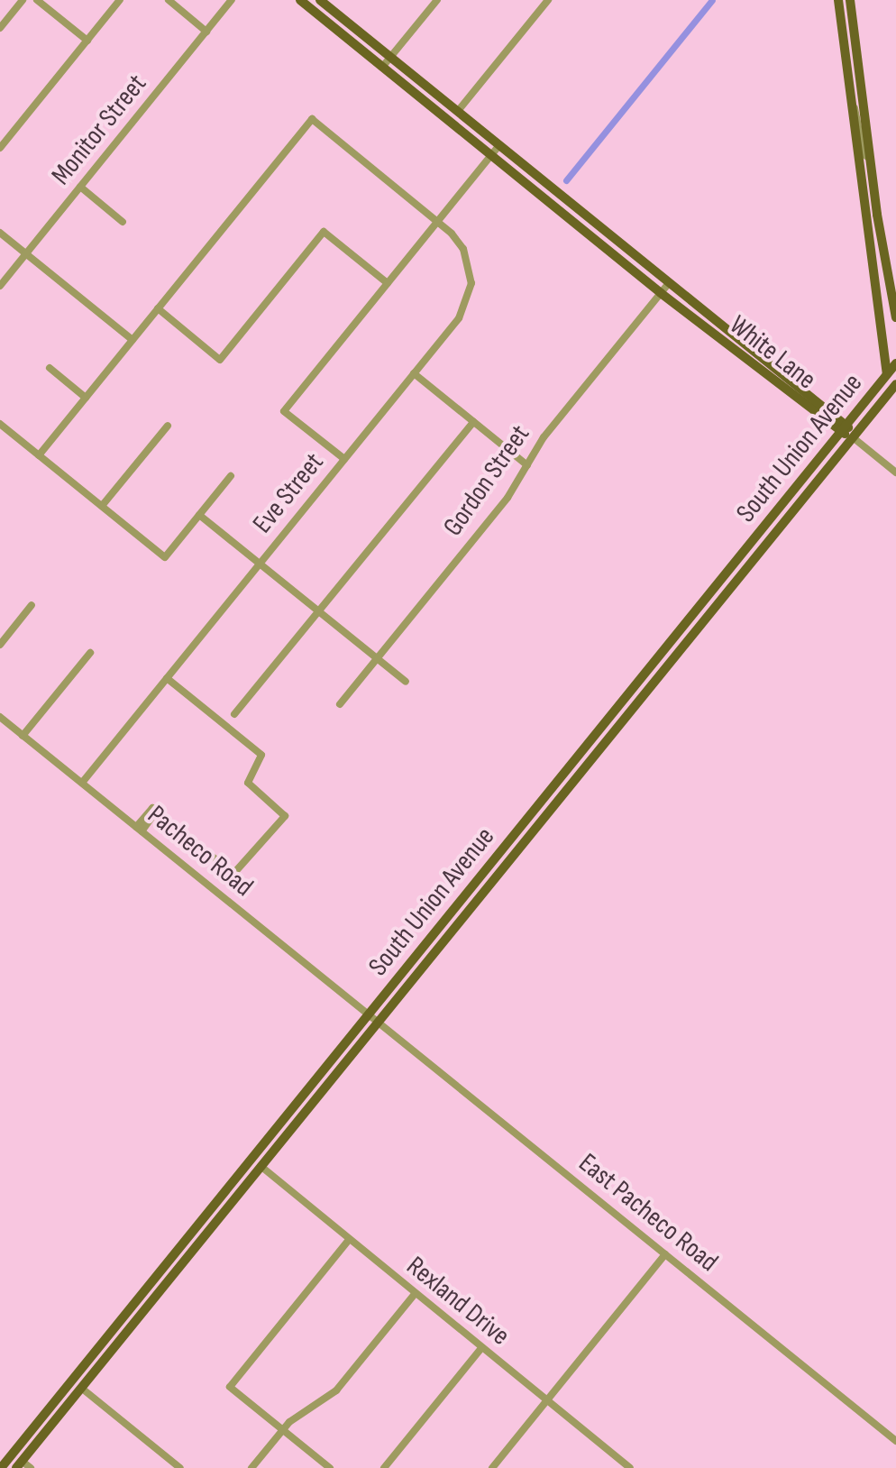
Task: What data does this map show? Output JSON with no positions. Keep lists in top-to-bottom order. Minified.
{"streets":{"main road":["White Lane","South Union Avenue"],"street":["Monitor Street","Gordon Street","Eve Street","Pacheco Road","East Pacheco Road","Rexland Drive"]},"crossings":[["White Lane","South Union Avenue"],["White Lane","Gordon Street"],["South Union Avenue","Pacheco Road"],["South Union Avenue","East Pacheco Road"],["South Union Avenue","Rexland Drive"],["Eve Street","Pacheco Road"],["Pacheco Road","East Pacheco Road"]]}
